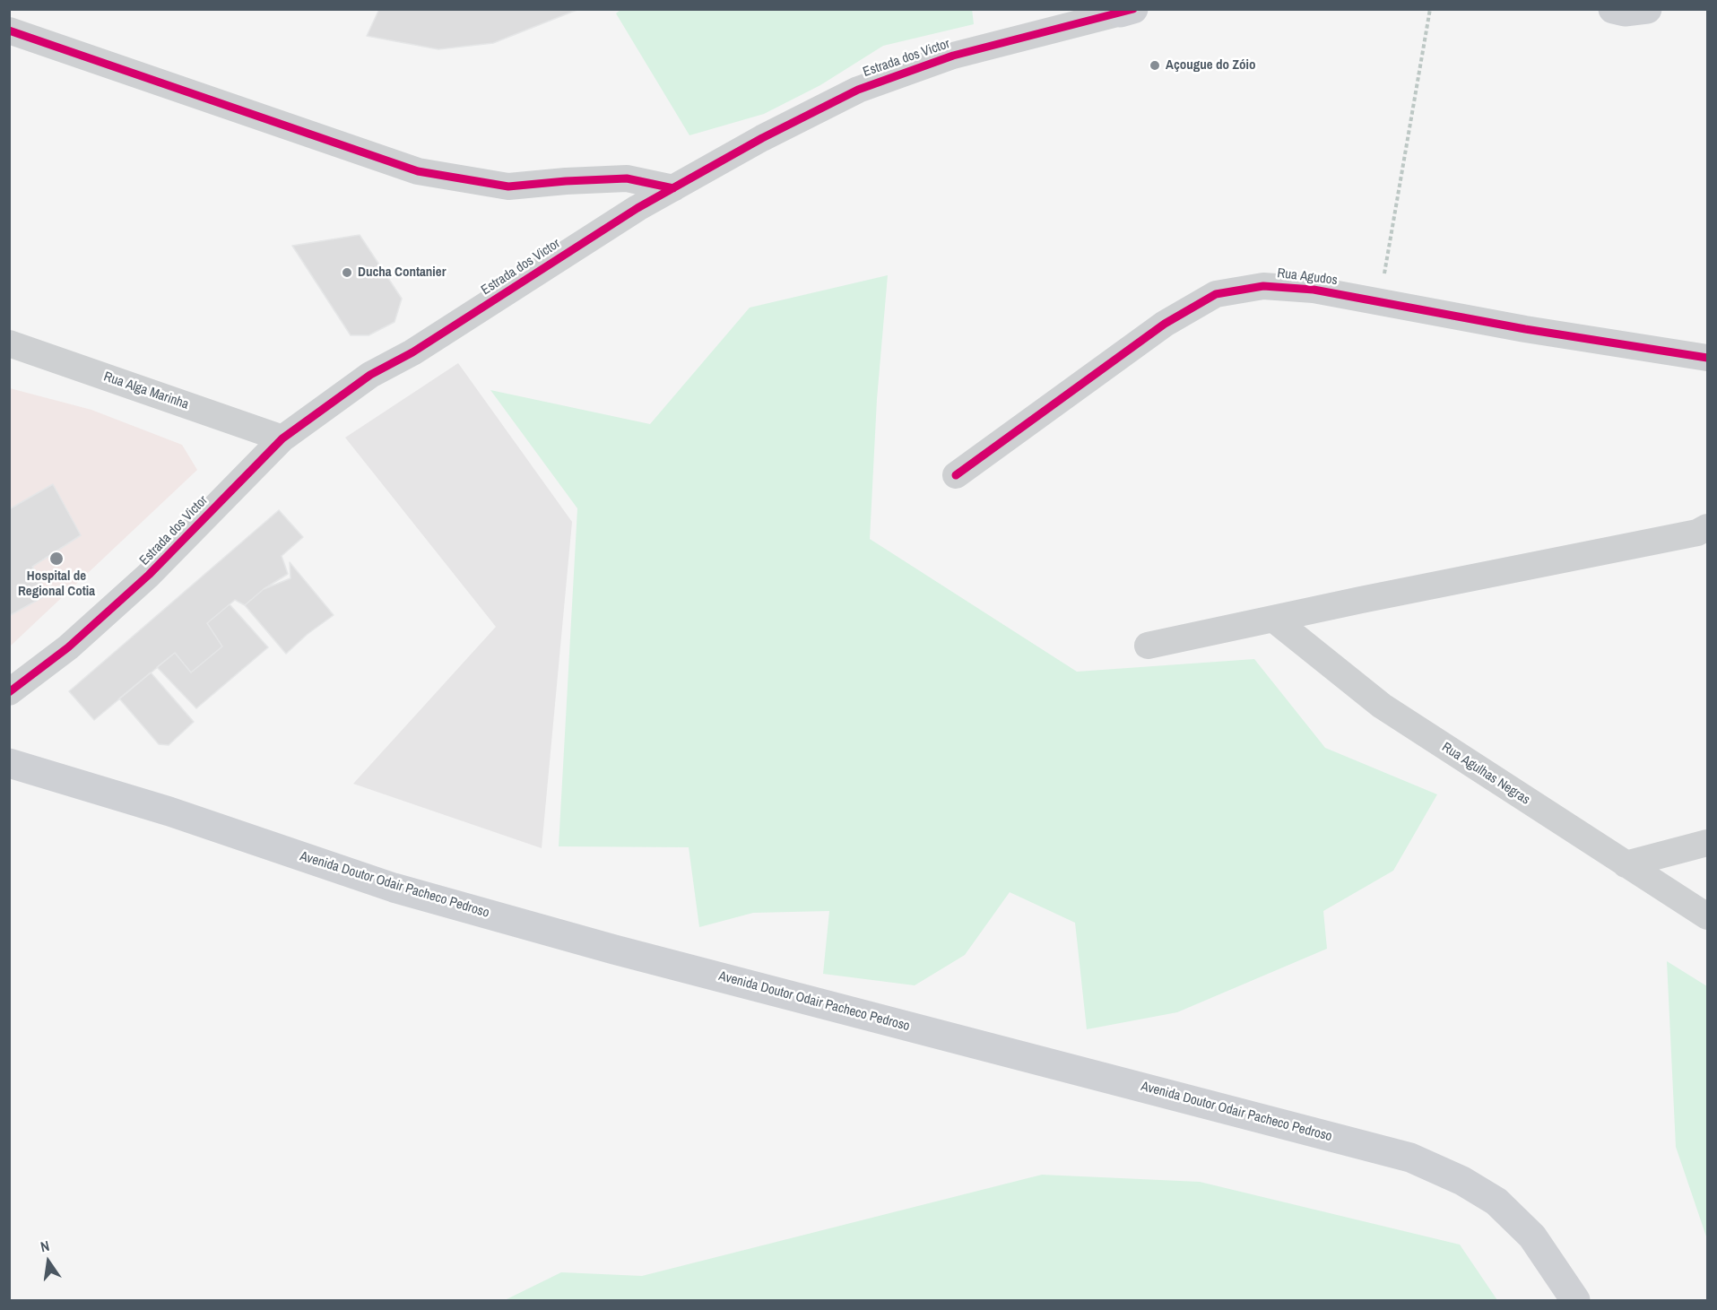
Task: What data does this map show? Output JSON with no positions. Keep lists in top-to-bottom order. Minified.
{"streets":{"main road":["Avenida Doutor Odair Pacheco Pedroso"],"street":["Estrada dos Victor","Rua Agudos","Rua Alga Marinha","Rua Agulhas Negras"]},"crossings":[["Estrada dos Victor","Rua Alga Marinha"]],"places":["Açougue do Zóio","Ducha Contanier","Hospital de Regional Cotia"],"north":"top"}
